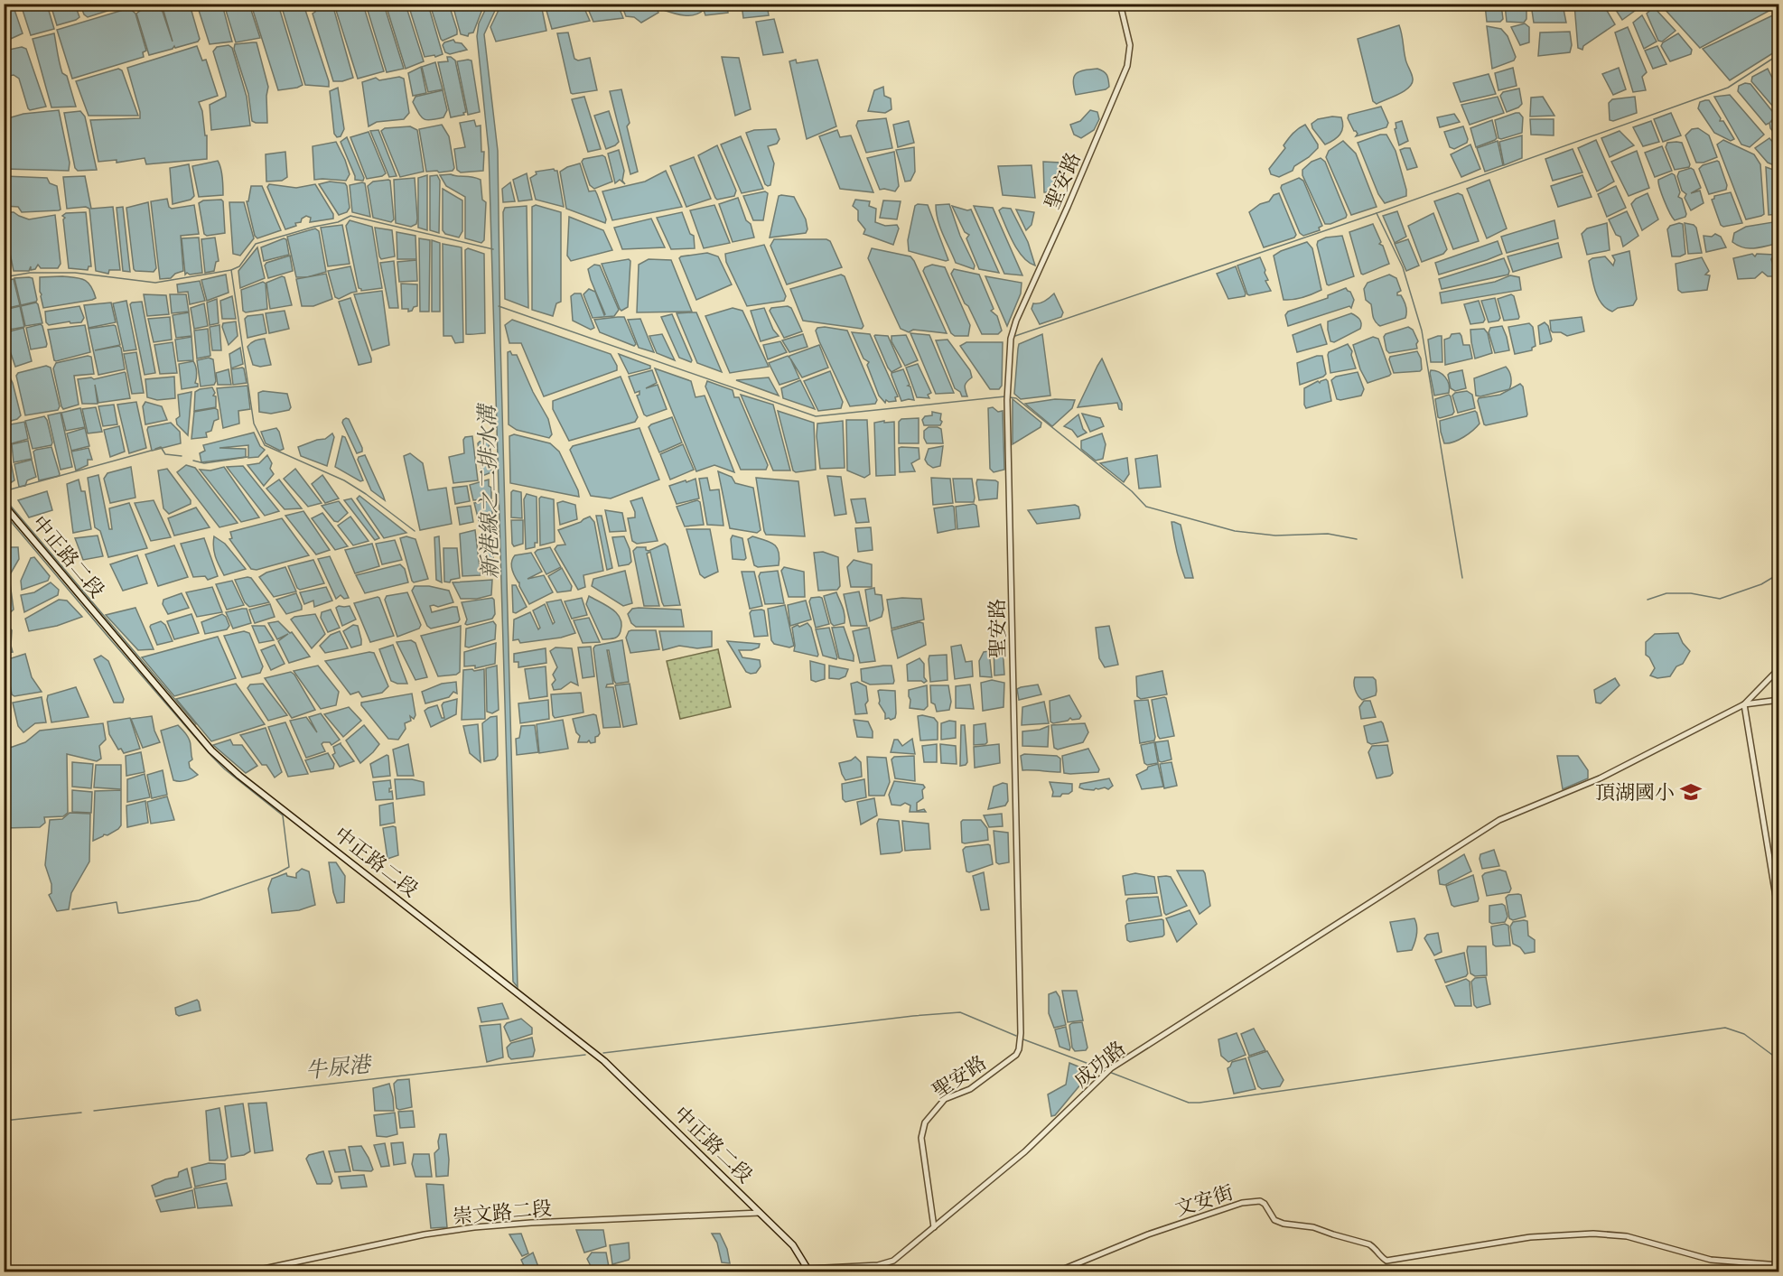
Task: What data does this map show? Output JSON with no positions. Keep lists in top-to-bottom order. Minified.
{"streets":{"main road":["中正路二段"],"street":["聖安路","成功路","文安街","崇文路二段"]},"crossings":[["聖安路","成功路"],["中正路二段","成功路"],["中正路二段","崇文路二段"]],"water":["新港線之二排水溝","牛尿港"],"places":{"school or university":["頂湖國小"]}}
